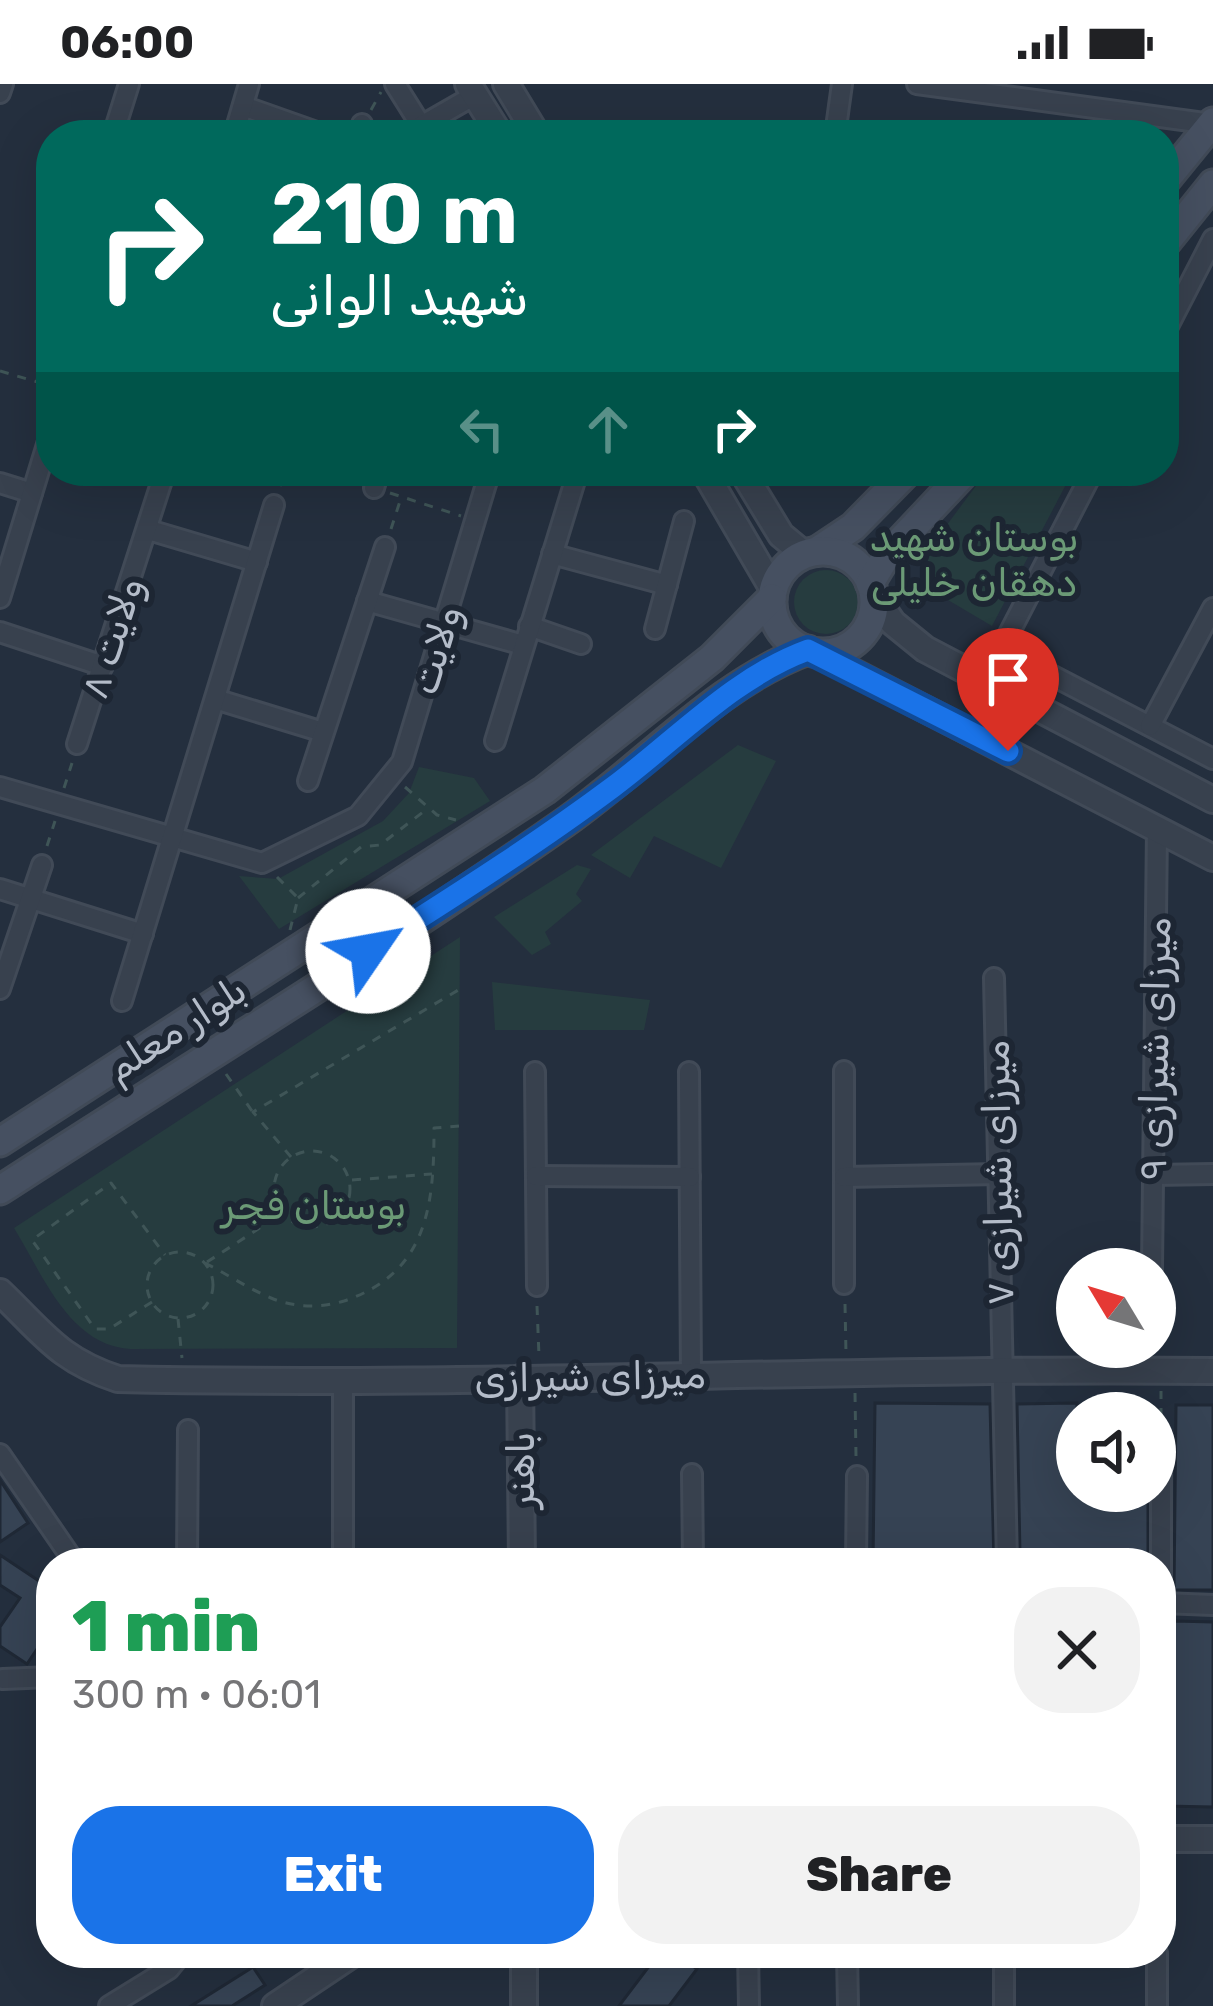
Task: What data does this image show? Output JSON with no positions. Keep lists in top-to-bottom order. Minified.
{"streets":{"main road":["بلوار معلم"],"street":["ولایت ۸","ولایت","میرزای شیرازی ۹","میرزای شیرازی ۷","میرزای شیرازی","باهنر"]},"crossings":[["میرزای شیرازی ۷","میرزای شیرازی"],["میرزای شیرازی","باهنر"]],"parks":["بوستان شهید دهقان خلیلی","بوستان فجر"],"north":"top left","page":{"status":"06:00","turn":["210 m","شهید الوانی"],"heading":["1 min","300 m · 06:01"],"buttons":["Exit","Share"]}}
